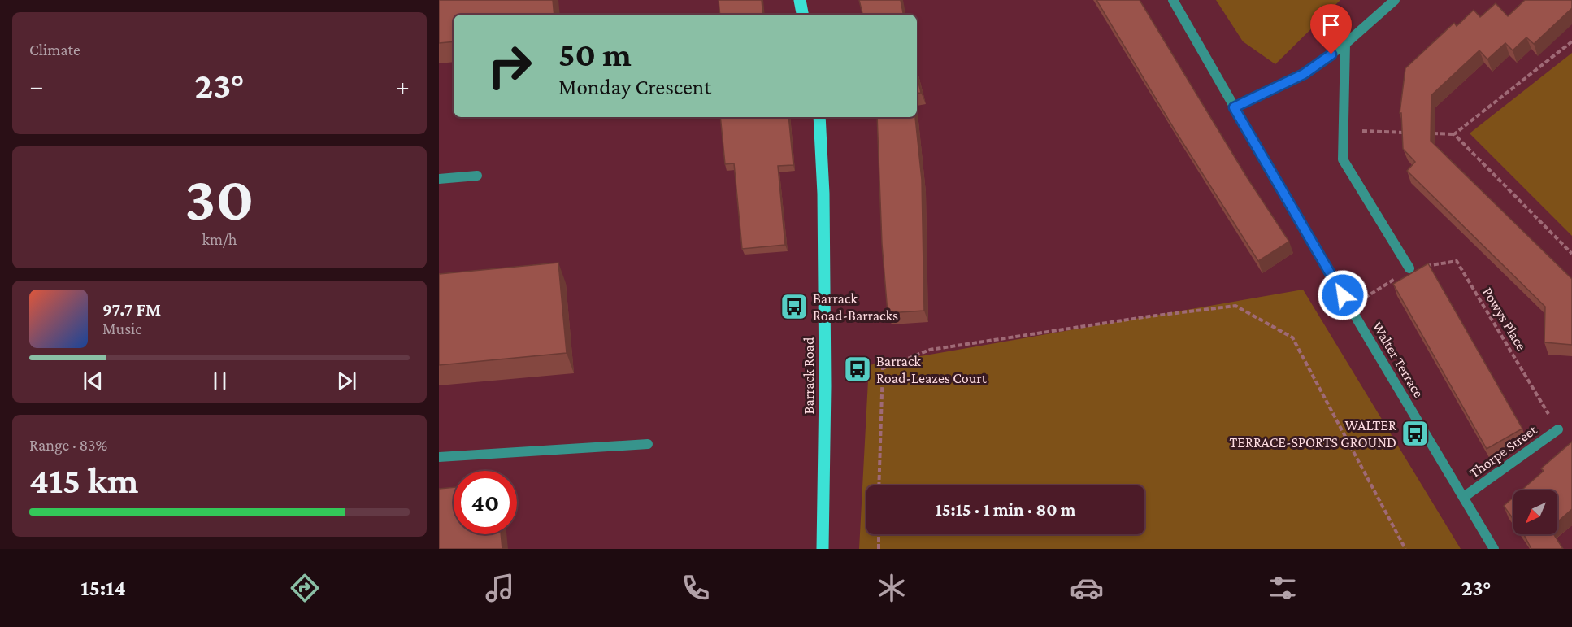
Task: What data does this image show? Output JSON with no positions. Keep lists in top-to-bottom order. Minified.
{"streets":{"main road":["Barrack Road"],"street":["Walter Terrace","Thorpe Street"],"path":["Powys Place"]},"crossings":[["Powys Place","Thorpe Street"],["Walter Terrace","Thorpe Street"]],"places":{"bus stop":["Barrack Road-Barracks","Barrack Road-Leazes Court","WALTER TERRACE-SPORTS GROUND"]},"north":"bottom left","page":{"tile":["Climate",["30","km/h"],["Range · 83%","415 km"]],"turn":["50 m","Monday Crescent"],"heat":["−","23°","+"],"song":["97.7 FM","Music"],"limit":"40","trip":"15:15 · 1 min · 80 m","tabs":["15:14","23°"]}}
